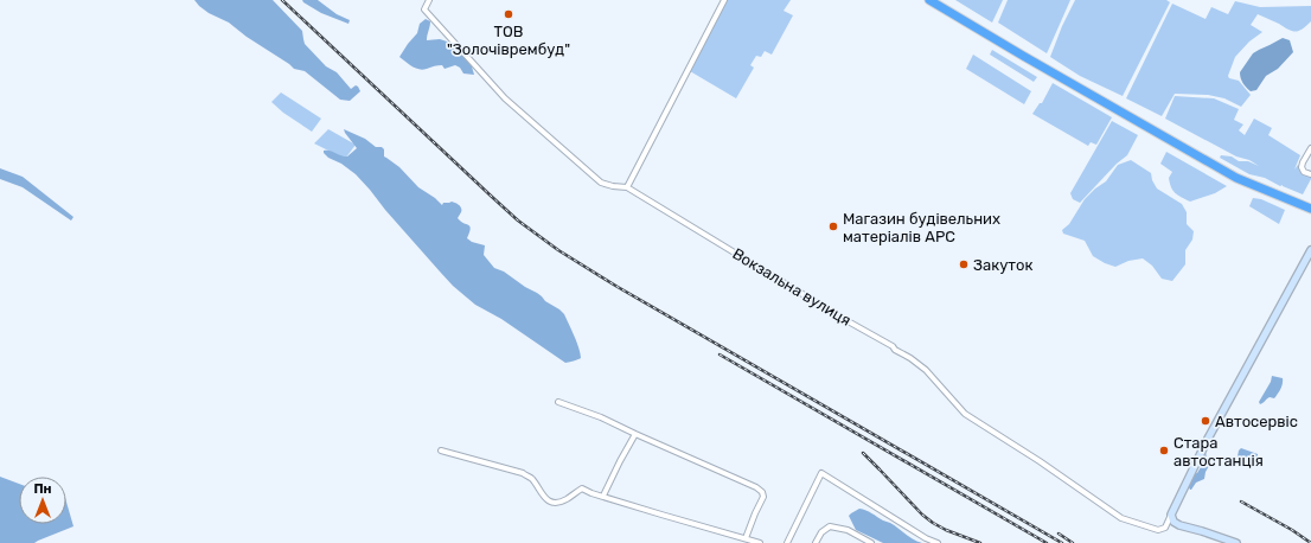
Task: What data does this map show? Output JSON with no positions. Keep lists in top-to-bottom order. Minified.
{"streets":{"street":["Вокзальна вулиця"]},"places":["ТОВ \"Золочіврембуд\"","Магазин будівельних матеріалів APC","Закуток","Автосервіс","Стара автостанція"],"north":"top"}
